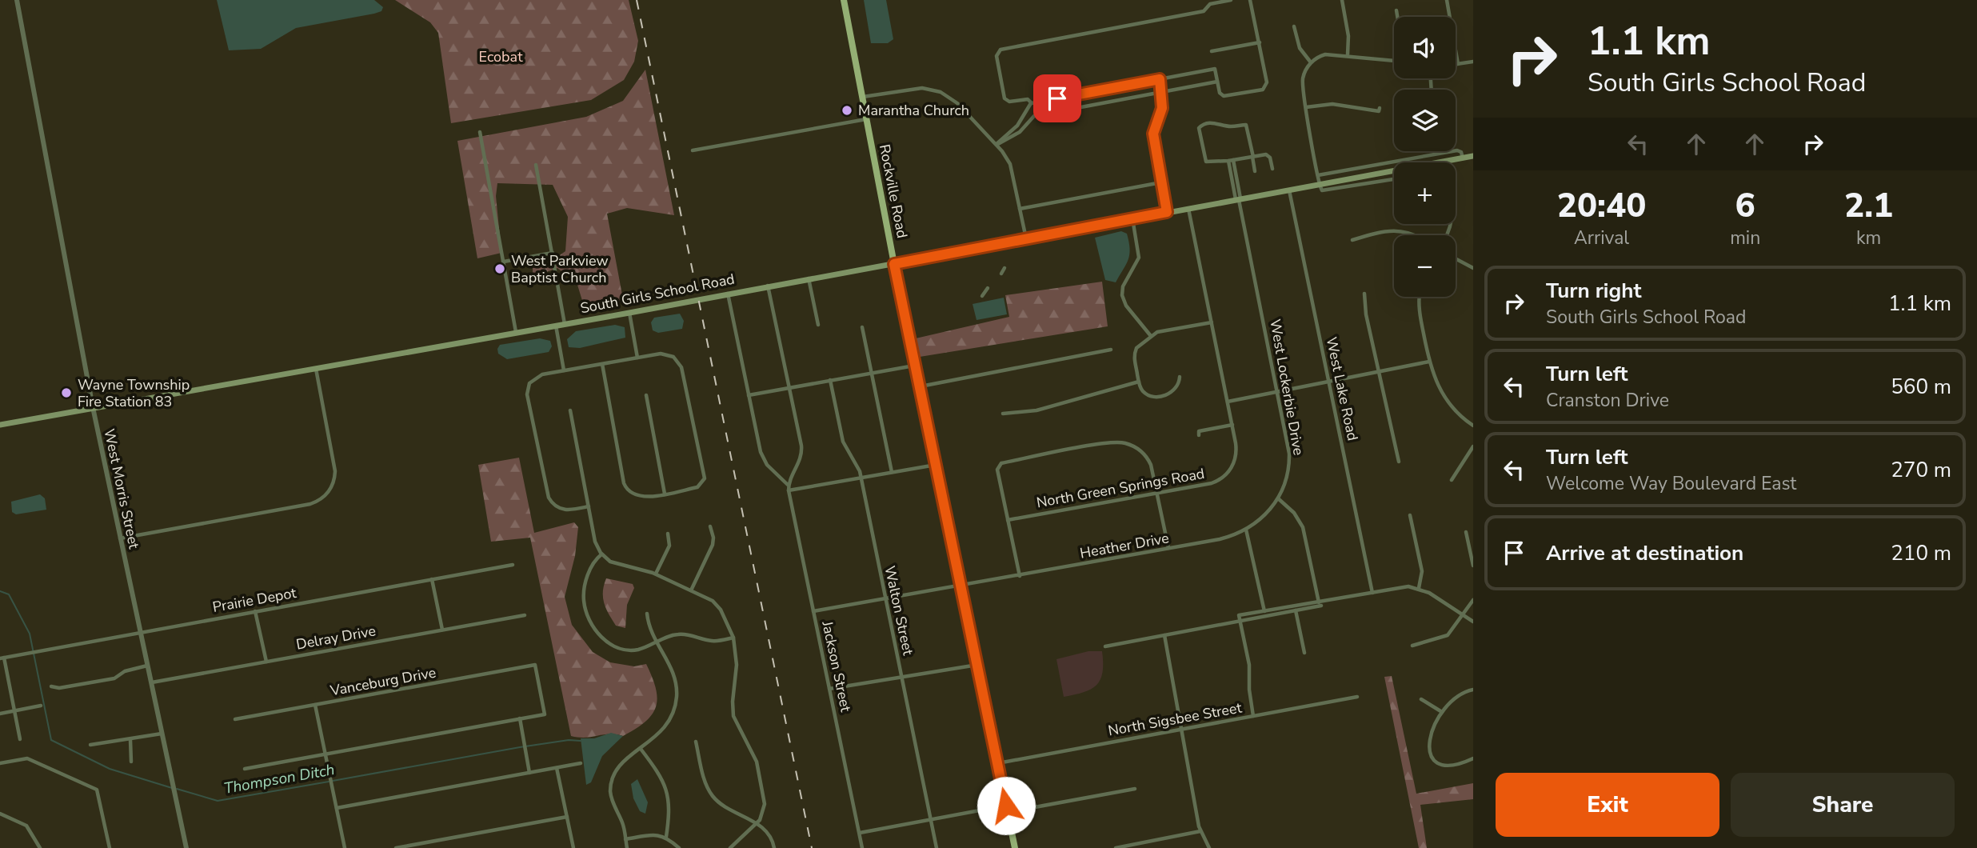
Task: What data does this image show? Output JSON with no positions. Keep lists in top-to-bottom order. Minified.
{"streets":{"main road":["Rockville Road","South Girls School Road"],"street":["West Lockerbie Drive","West Lake Road","North Green Springs Road","West Morris Street","Heather Drive","Prairie Depot","Walton Street","Delray Drive","Jackson Street","Vanceburg Drive","North Sigsbee Street"]},"crossings":[["Rockville Road","South Girls School Road"],["Rockville Road","Heather Drive"],["Rockville Road","North Sigsbee Street"],["South Girls School Road","West Lockerbie Drive"],["South Girls School Road","West Lake Road"],["South Girls School Road","North Green Springs Road"],["South Girls School Road","West Morris Street"],["West Lockerbie Drive","Heather Drive"],["West Morris Street","Prairie Depot"],["West Morris Street","Delray Drive"],["Heather Drive","Walton Street"],["Heather Drive","Jackson Street"]],"water":["Thompson Ditch"],"parks":["Ecobat"],"places":["Marantha Church","West Parkview Baptist Church","Wayne Township Fire Station 83"],"page":{"turn":["1.1 km","South Girls School Road"],"map_buttons":["+","−"],"eta":["20:40","Arrival","6","min","2.1","km"],"list":[{"name":"Turn right","note":"South Girls School Road","value":"1.1 km"},{"name":"Turn left","note":"Cranston Drive","value":"560 m"},{"name":"Turn left","note":"Welcome Way Boulevard East","value":"270 m"},{"name":"Arrive at destination","value":"210 m"}],"buttons":["Exit","Share"]}}
